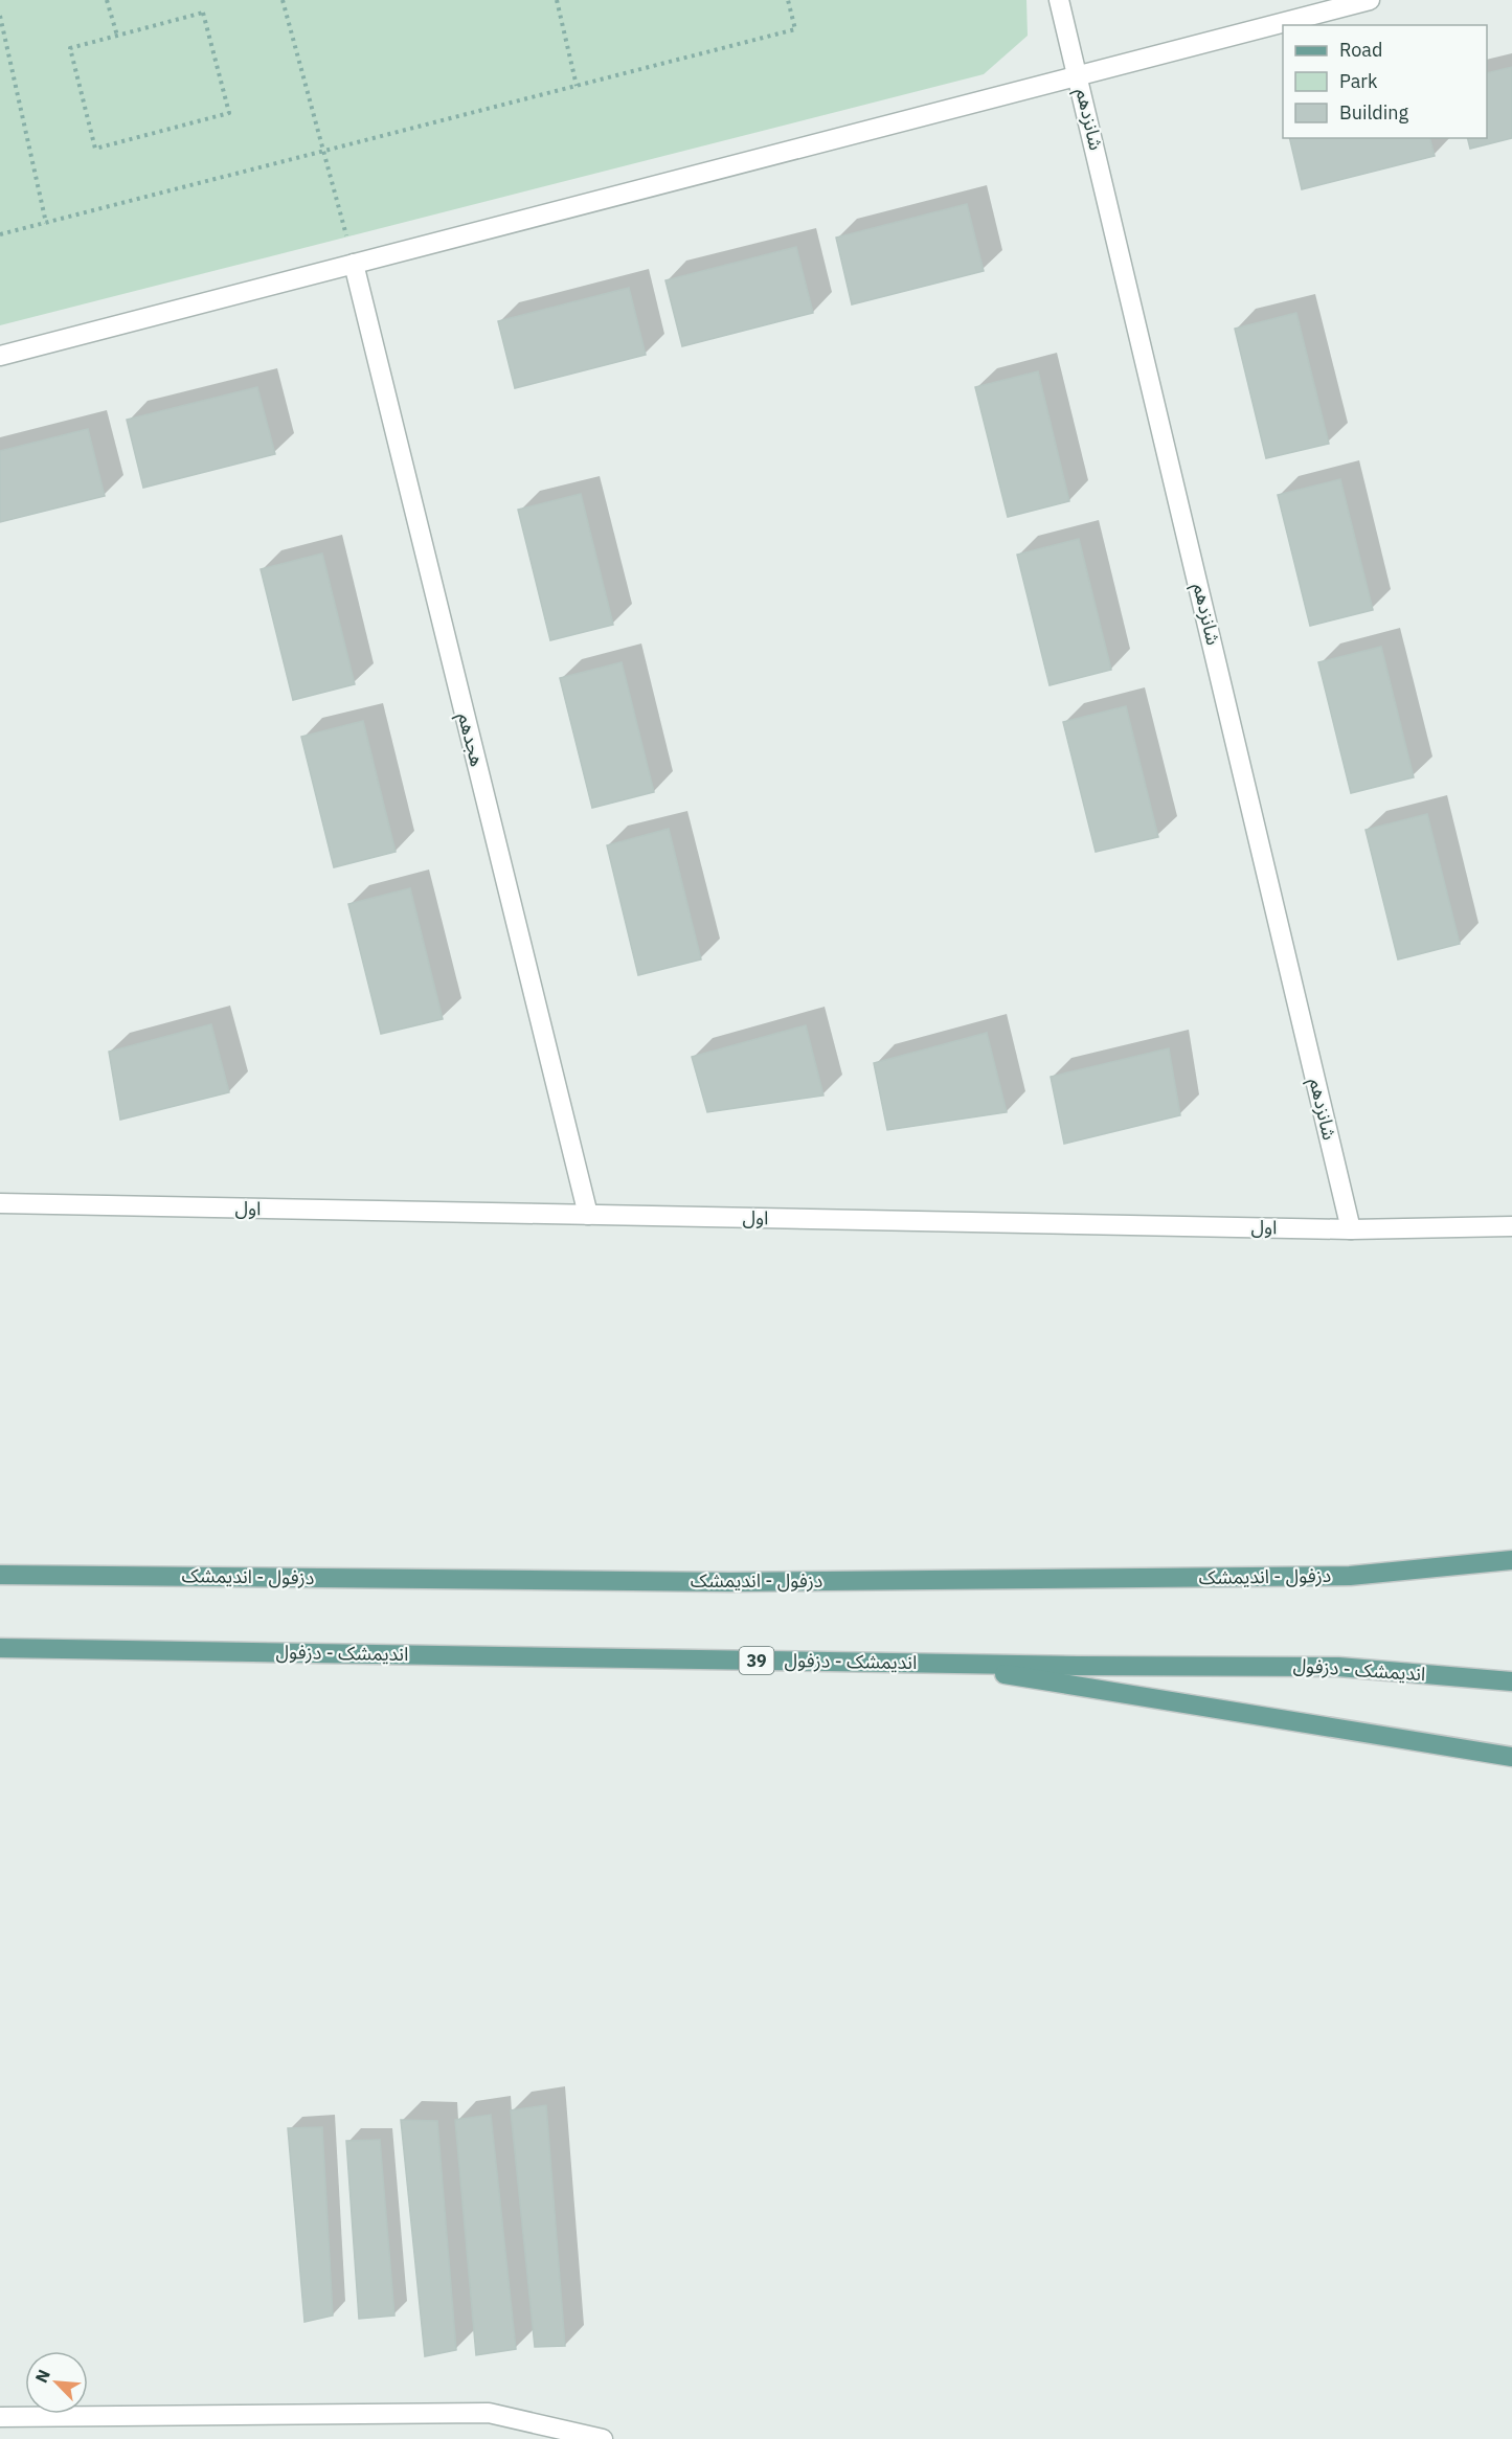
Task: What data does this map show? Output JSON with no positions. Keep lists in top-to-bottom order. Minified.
{"streets":{"main road":["دزفول - اندیمشک","اندیمشک - دزفول","39"],"street":["شانزدهم","هجدهم","اول"]},"crossings":[["شانزدهم","اول"],["هجدهم","اول"]],"legend":["Road","Park","Building"],"north":"top left"}
